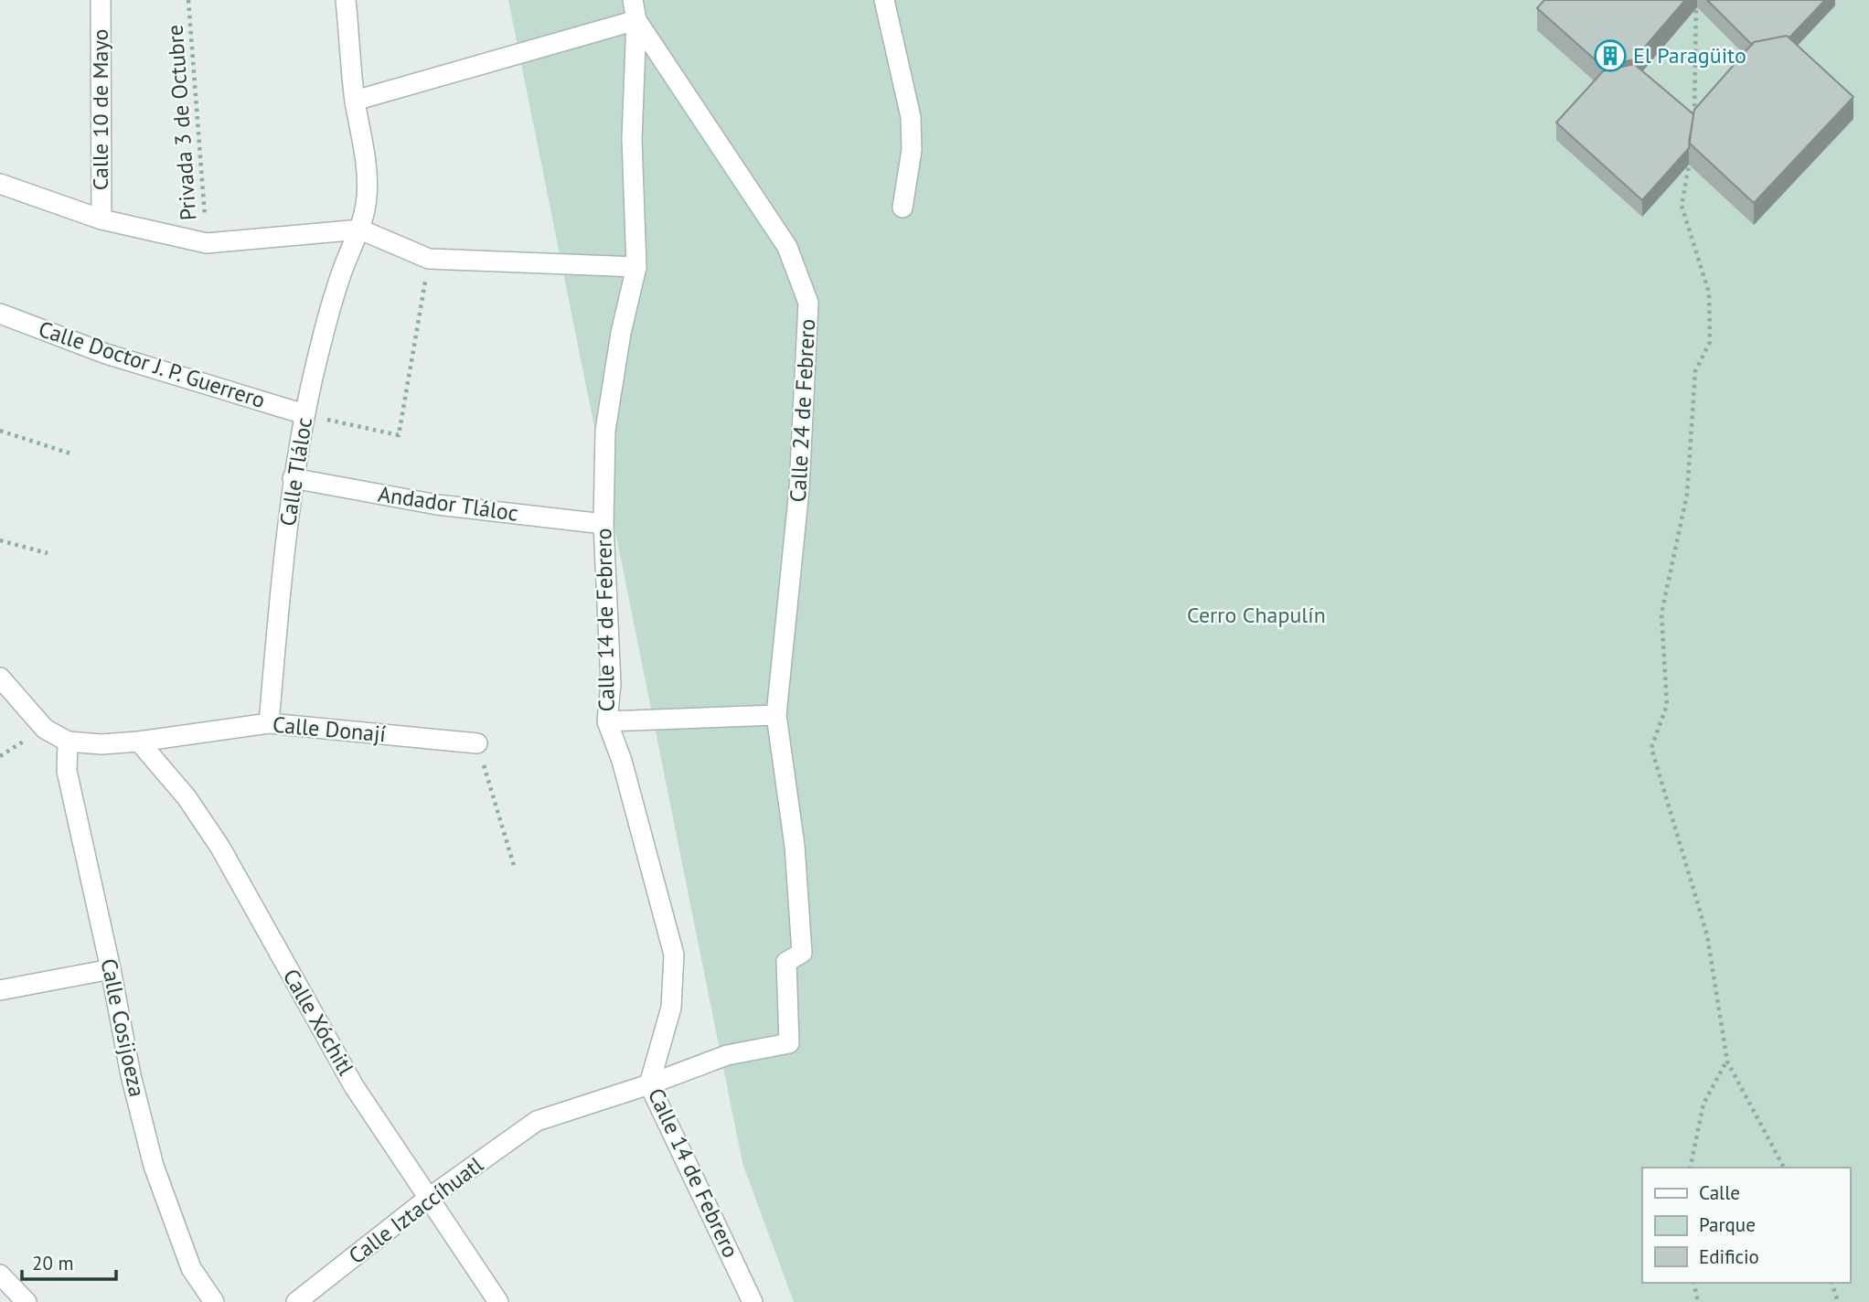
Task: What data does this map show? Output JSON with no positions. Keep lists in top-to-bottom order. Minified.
{"streets":{"street":["Calle 10 de Mayo","Calle Doctor J. P. Guerrero","Calle 24 de Febrero","Calle Tláloc","Andador Tláloc","Calle 14 de Febrero","Calle Donají","Calle Xóchitl","Calle Cosijoeza","Calle Iztaccíhuatl"],"path":["Privada 3 de Octubre"]},"crossings":[["Calle Doctor J. P. Guerrero","Calle Tláloc"],["Calle 24 de Febrero","Calle 14 de Febrero"],["Calle 24 de Febrero","Calle Iztaccíhuatl"],["Calle Tláloc","Andador Tláloc"],["Calle Tláloc","Calle Donají"],["Andador Tláloc","Calle 14 de Febrero"],["Calle 14 de Febrero","Calle Iztaccíhuatl"],["Calle Donají","Calle Xóchitl"],["Calle Donají","Calle Cosijoeza"],["Calle Xóchitl","Calle Iztaccíhuatl"]],"parks":["Cerro Chapulín"],"places":{"building":["El Paragüito"]},"legend":["Calle","Parque","Edificio"],"scale_bar":"20 m"}
